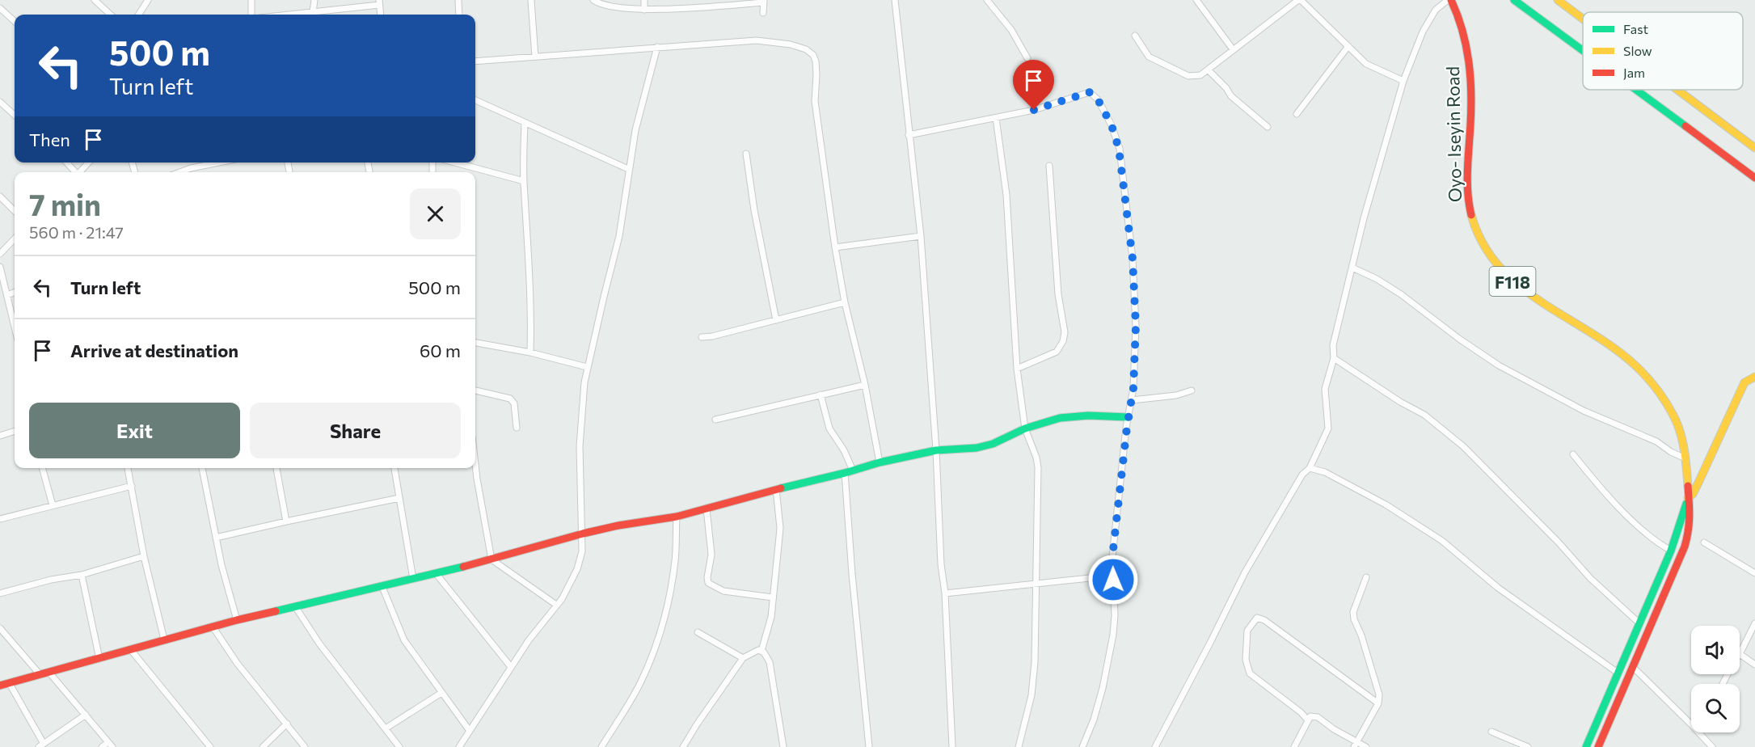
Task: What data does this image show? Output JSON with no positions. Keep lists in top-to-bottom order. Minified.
{"streets":{"main road":["Oyo- Iseyin Road","F118"]},"crossings":[["Oyo- Iseyin Road","F118"]],"legend":["Fast","Slow","Jam"],"page":{"turn":["500 m","Turn left"],"then":"Then","heading":["7 min","560 m · 21:47"],"list":[{"name":"Turn left","value":"500 m"},{"name":"Arrive at destination","value":"60 m"}],"buttons":["Exit","Share"]}}
